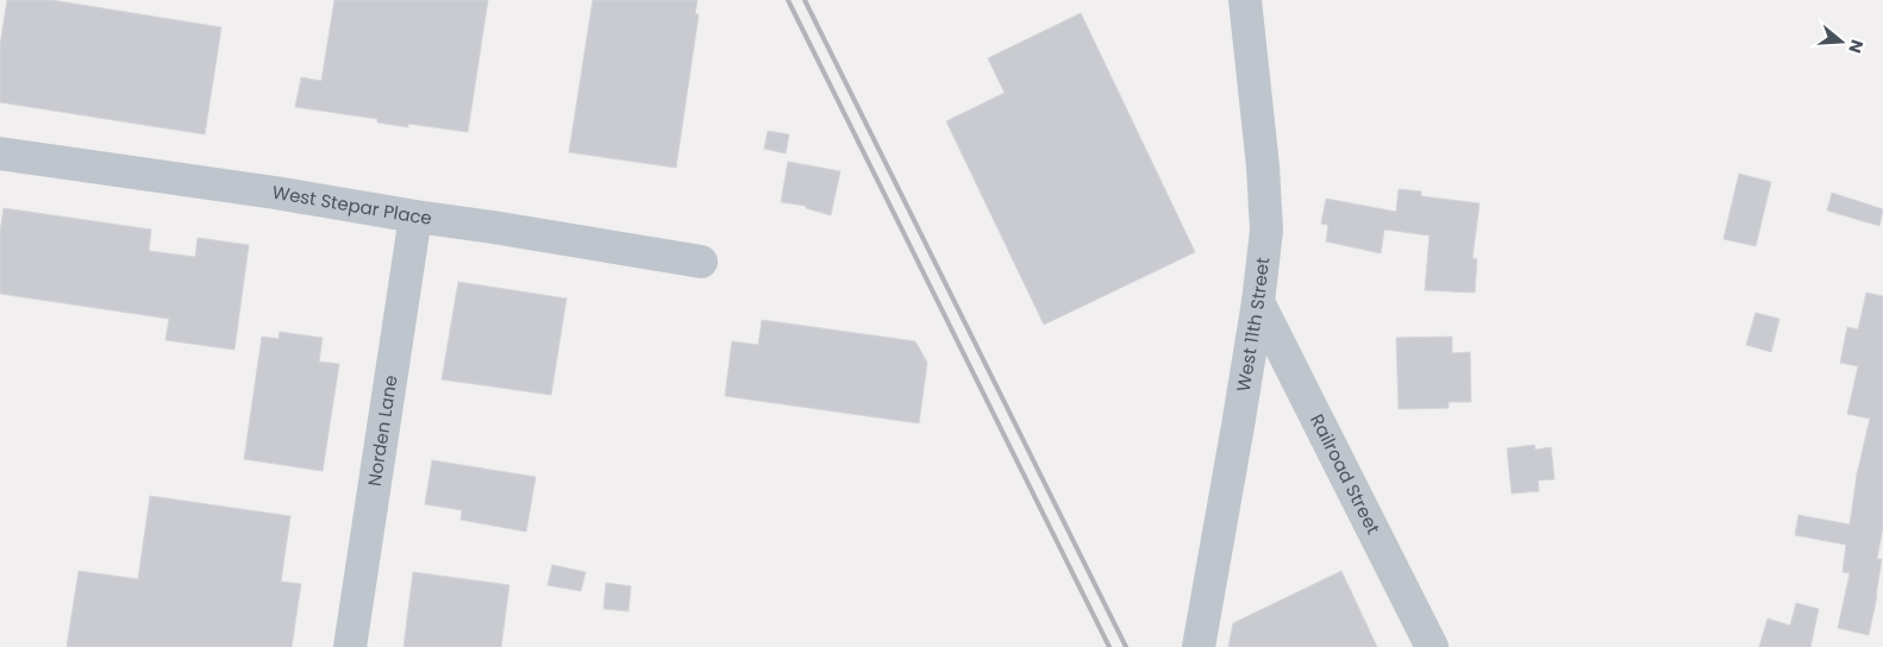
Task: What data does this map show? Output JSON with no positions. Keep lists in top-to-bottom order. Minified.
{"streets":{"street":["West Stepar Place","West 11th Street","Norden Lane","Railroad Street"]},"crossings":[["West Stepar Place","Norden Lane"],["West 11th Street","Railroad Street"]],"north":"right"}
